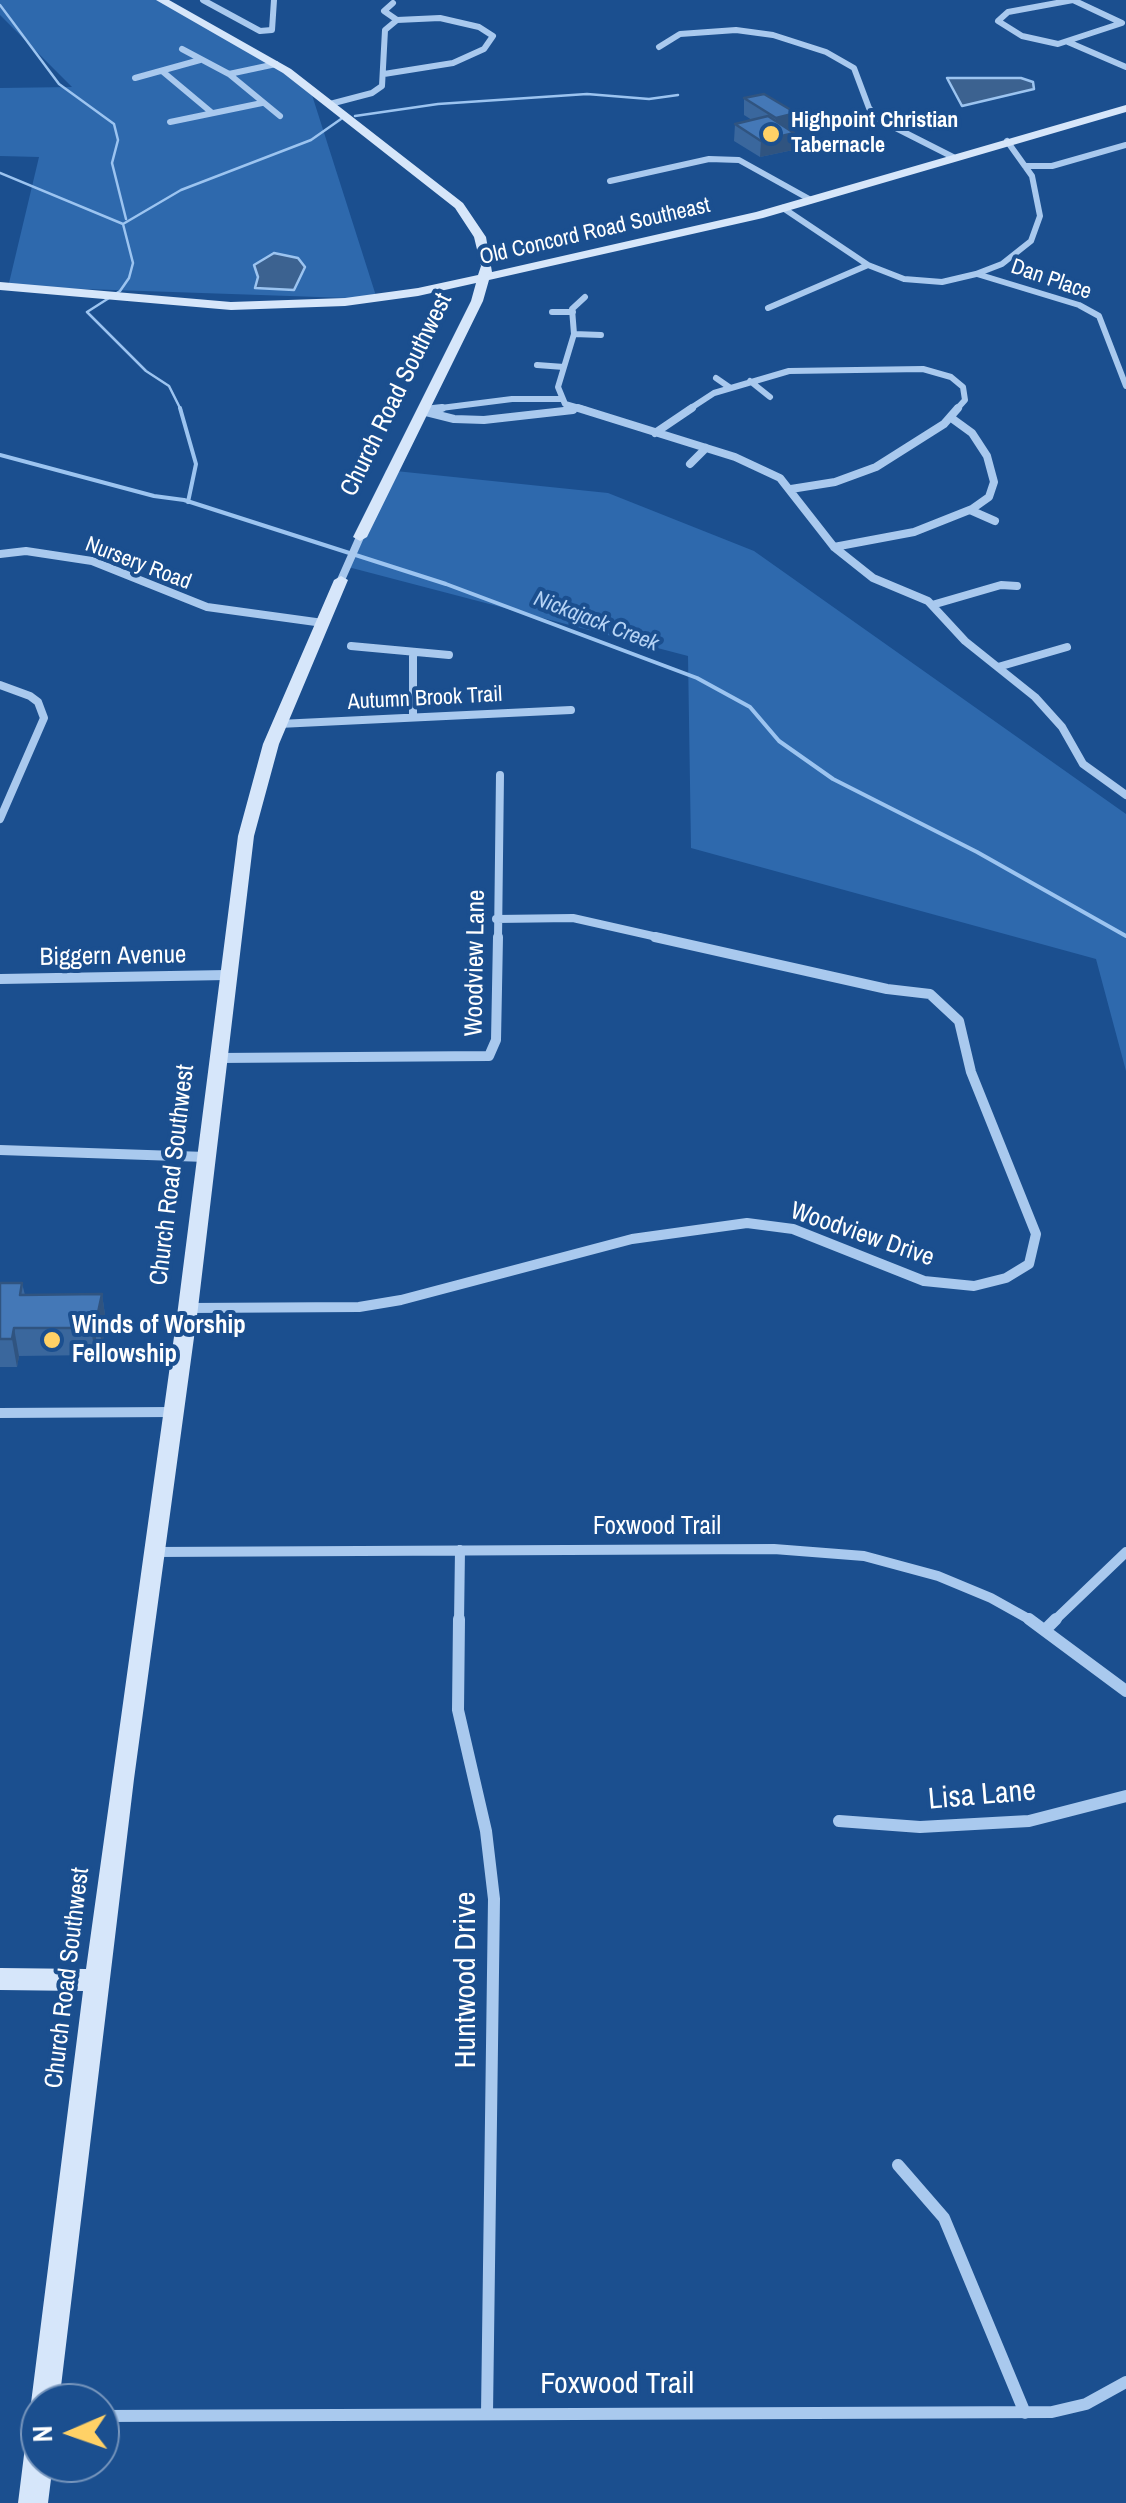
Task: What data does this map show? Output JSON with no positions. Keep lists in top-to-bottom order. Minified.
{"streets":{"street":["Old Concord Road Southeast","Dan Place","Church Road Southwest","Nursery Road","Autumn Brook Trail","Biggern Avenue","Woodview Lane","Woodview Drive","Foxwood Trail","Lisa Lane","Huntwood Drive"]},"crossings":[["Old Concord Road Southeast","Church Road Southwest"],["Church Road Southwest","Nursery Road"],["Church Road Southwest","Autumn Brook Trail"],["Church Road Southwest","Biggern Avenue"],["Church Road Southwest","Woodview Lane"],["Church Road Southwest","Woodview Drive"],["Church Road Southwest","Foxwood Trail"],["Woodview Lane","Woodview Drive"],["Foxwood Trail","Huntwood Drive"]],"water":["Nickajack Creek"],"places":["Highpoint Christian Tabernacle","Winds of Worship Fellowship"],"north":"left"}
